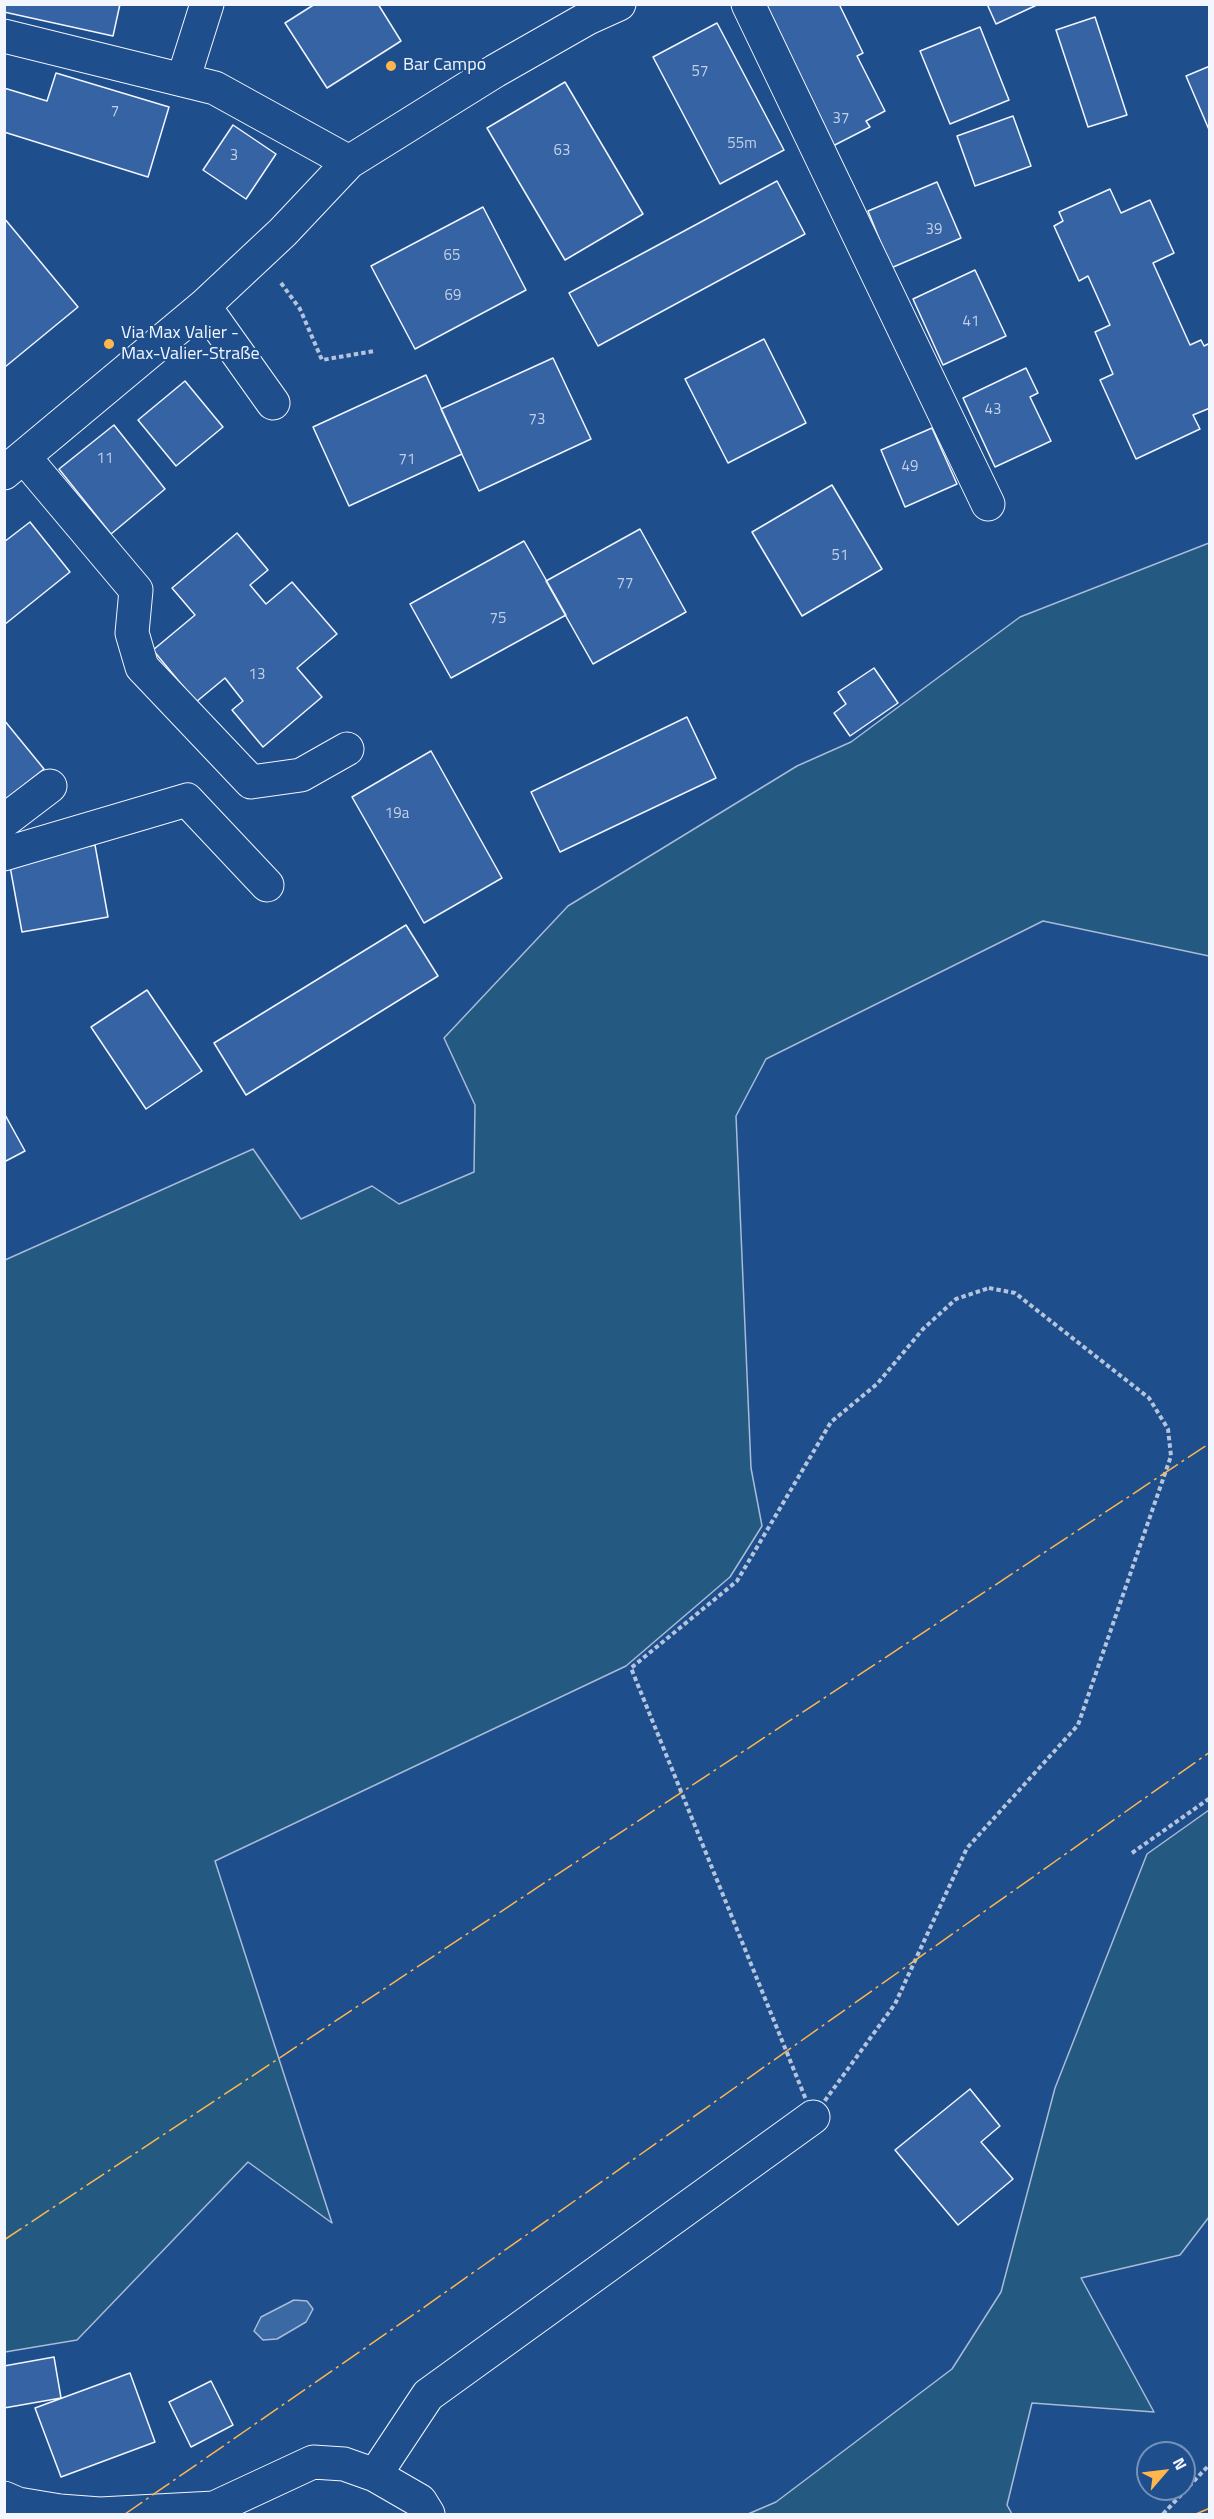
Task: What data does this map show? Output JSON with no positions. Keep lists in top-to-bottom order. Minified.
{"places":["Bar Campo","Via Max Valier - Max-Valier-Straße"],"house_numbers":["57","7","37","55m","63","3","39","65","69","41","43","73","11","71","49","51","77","75","13","19a"],"north":"top right"}
